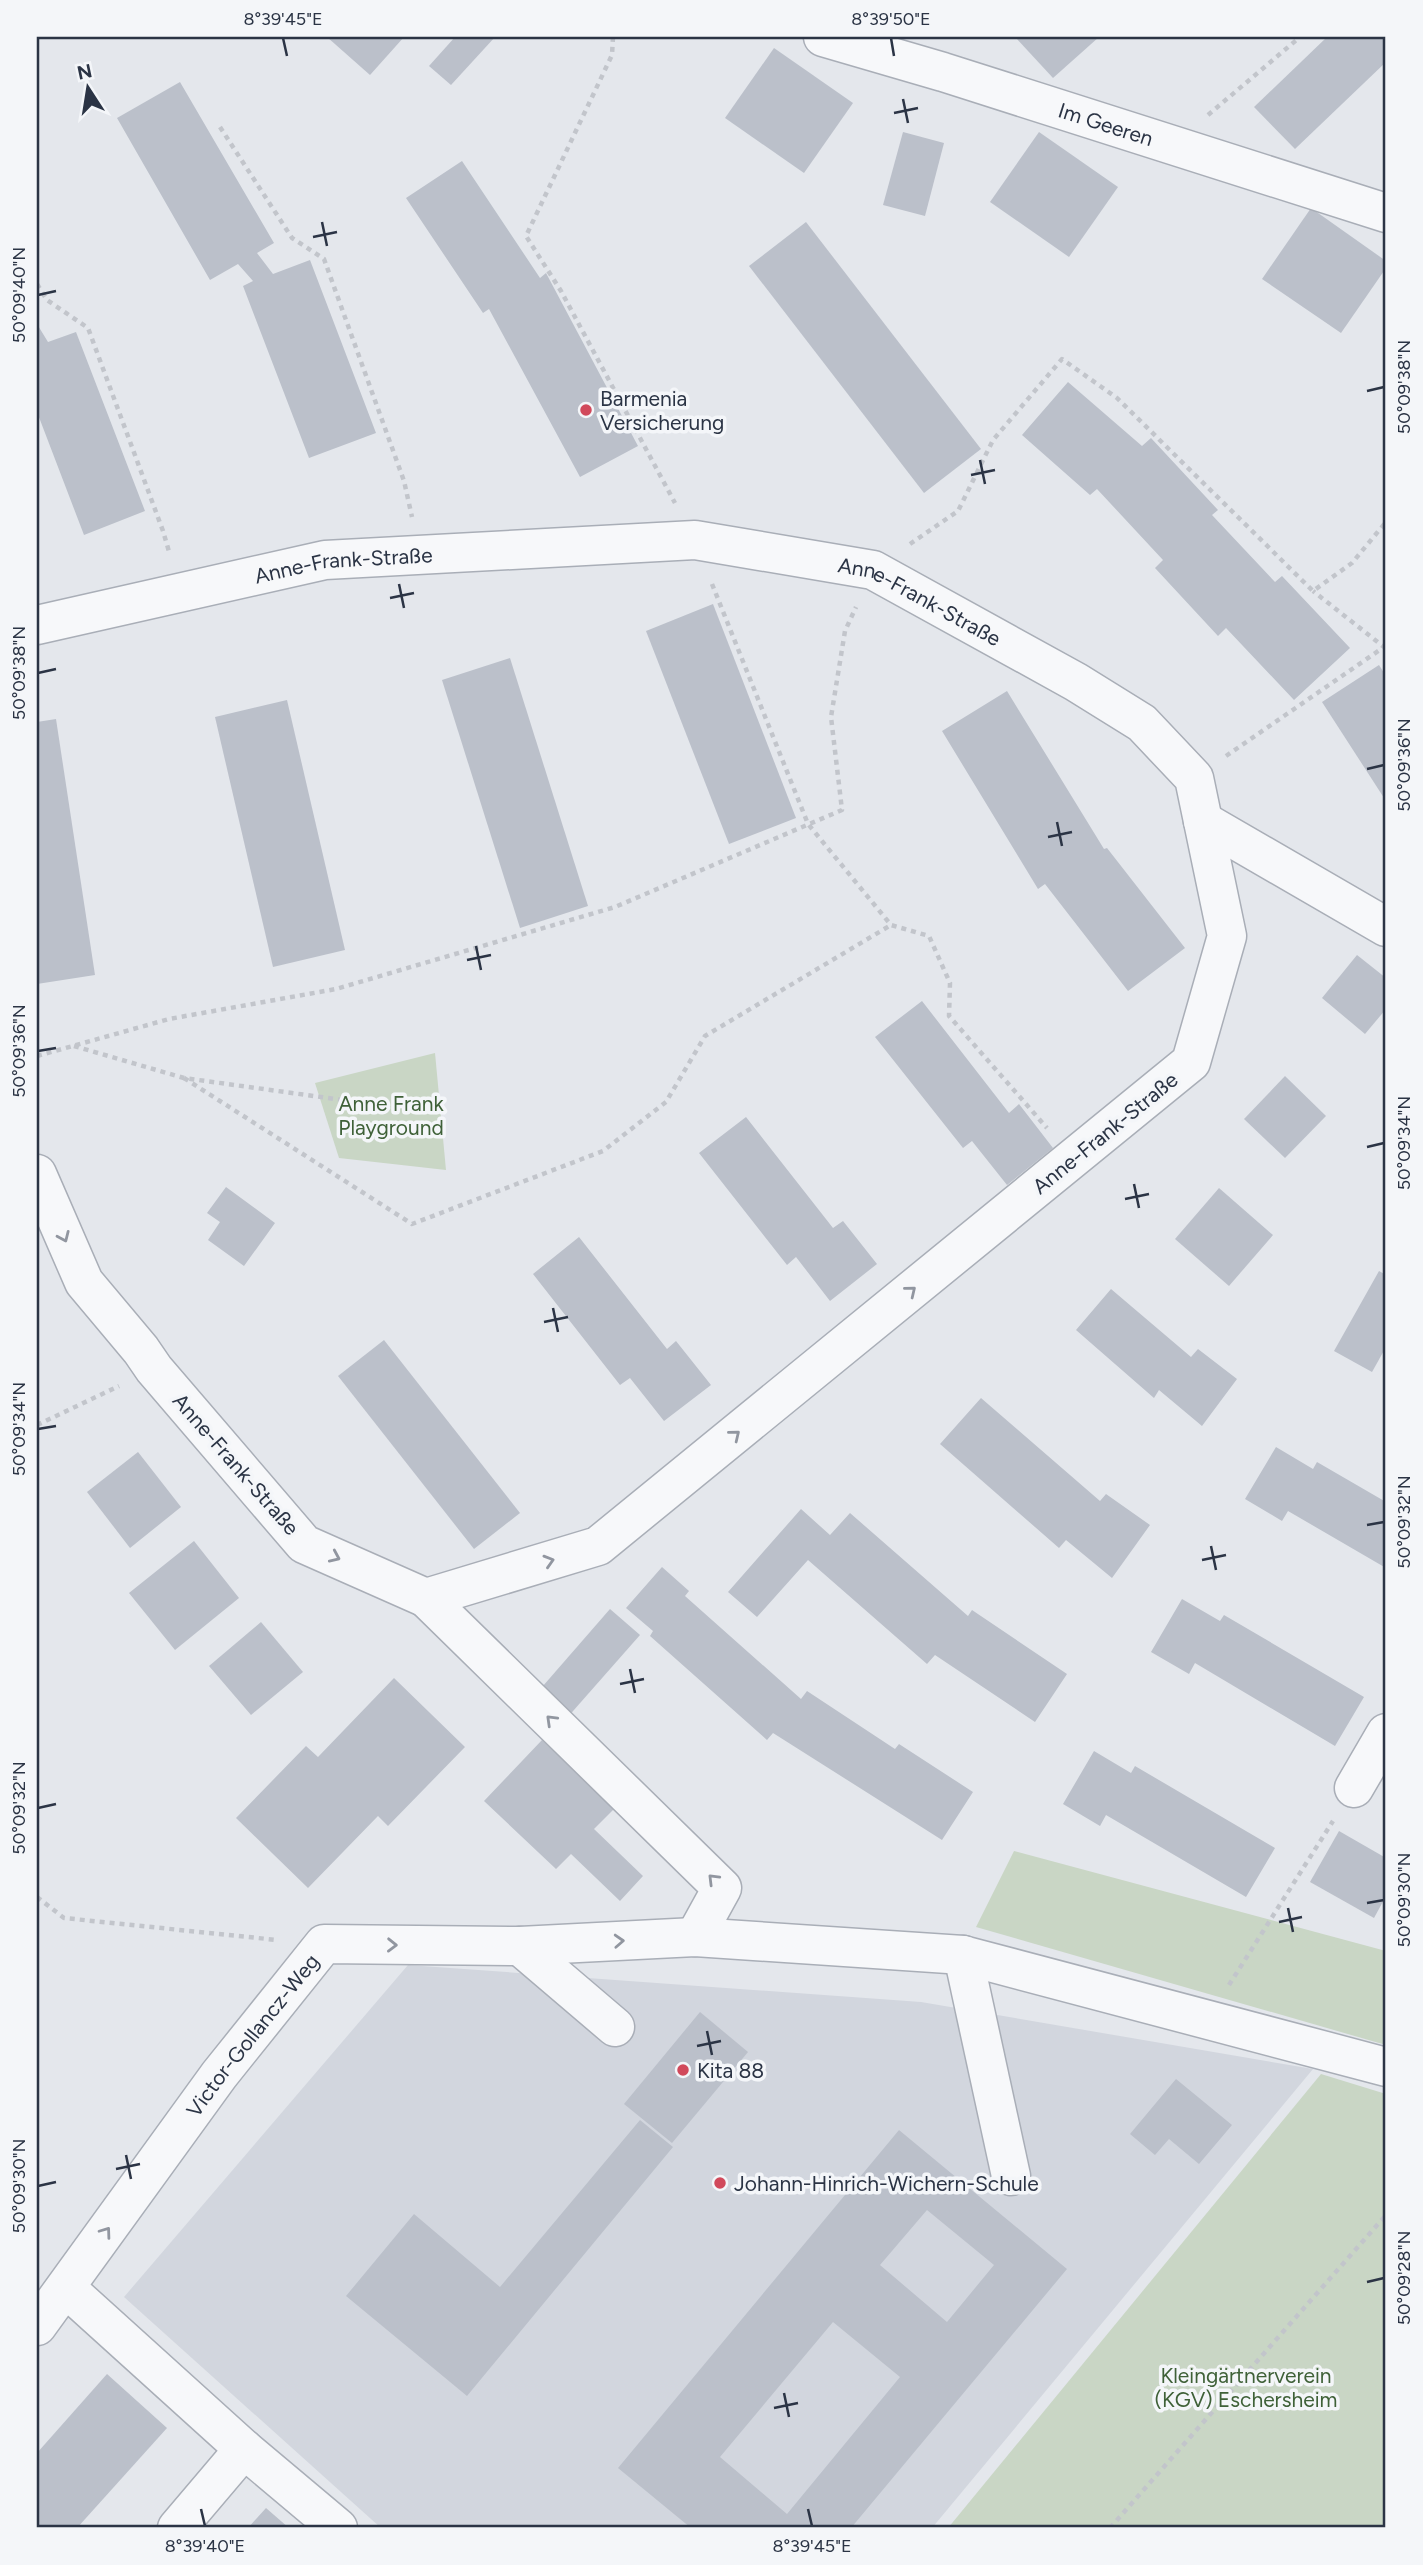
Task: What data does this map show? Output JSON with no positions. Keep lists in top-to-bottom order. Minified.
{"streets":{"street":["Im Geeren","Anne-Frank-Straße","Victor-Gollancz-Weg"]},"one_way":["Victor-Gollancz-Weg"],"parks":["Anne Frank Playground","Kleingärtnerverein (KGV) Eschersheim"],"places":["Barmenia Versicherung","Kita 88","Johann-Hinrich-Wichern-Schule"],"north":"top","coordinates":["8°39'45\"E","8°39'50\"E","50°09'40\"N","50°09'38\"N","50°09'36\"N","50°09'34\"N","50°09'32\"N","50°09'30\"N","50°09'28\"N","8°39'40\"E"]}
